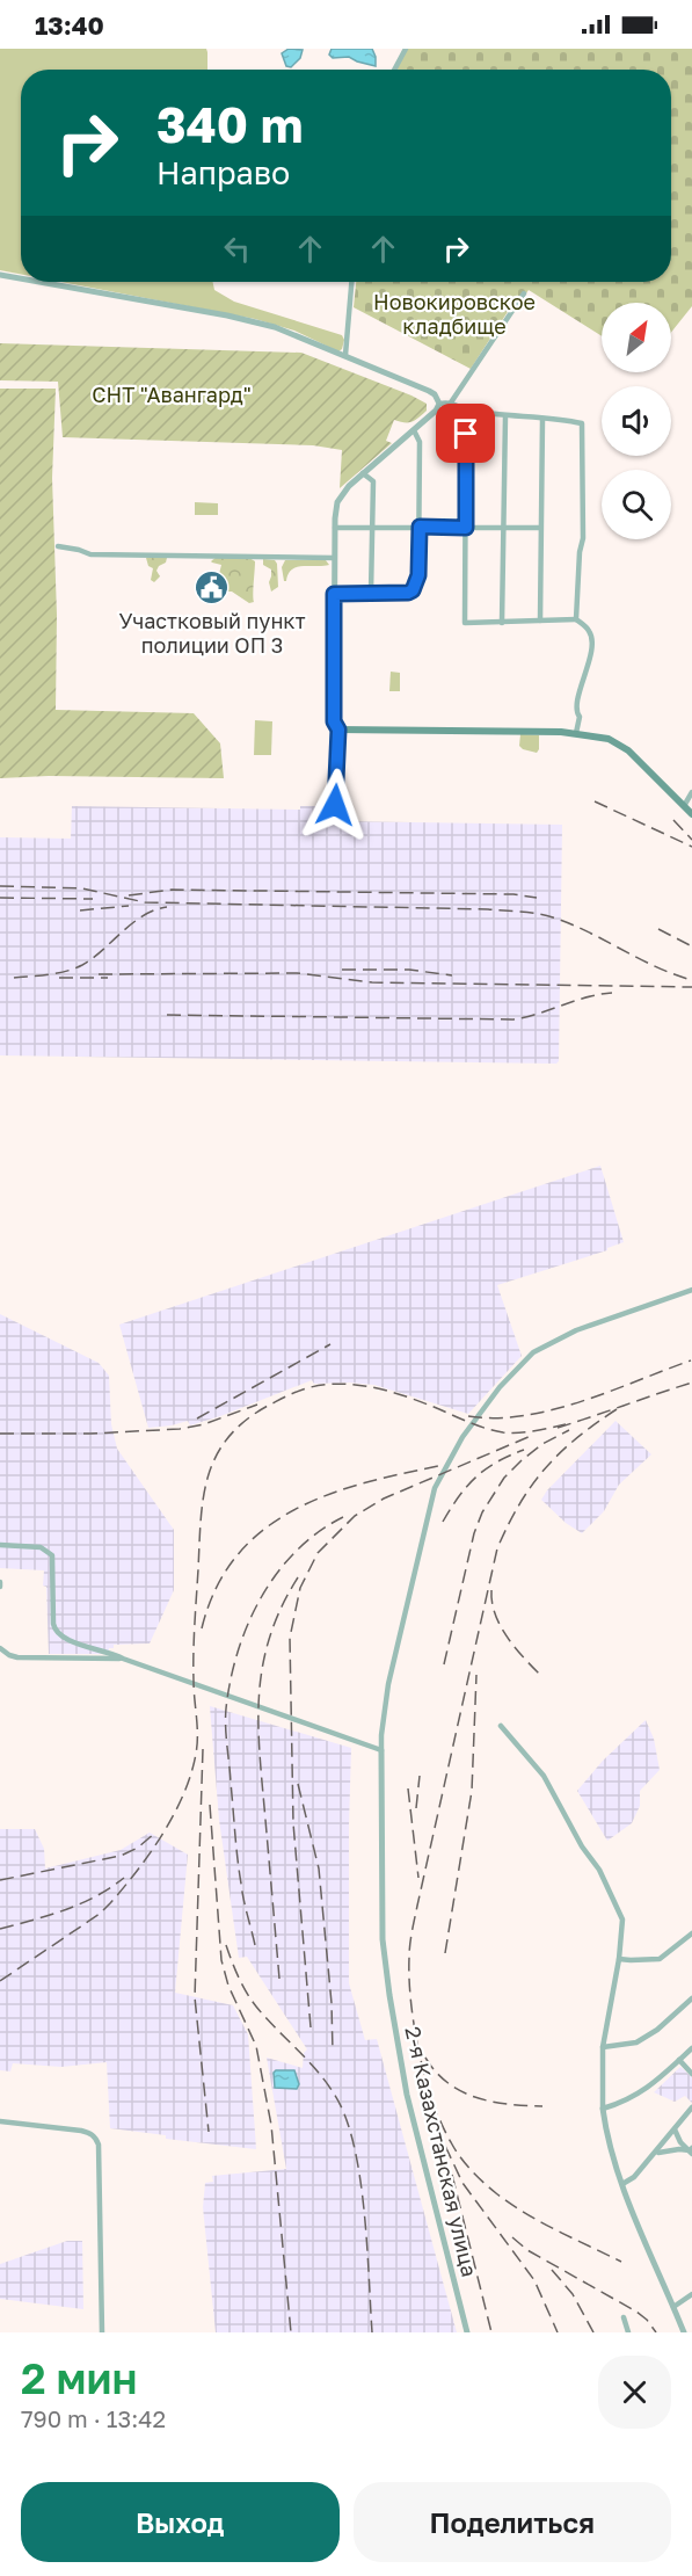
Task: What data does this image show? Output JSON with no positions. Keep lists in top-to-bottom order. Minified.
{"streets":{"street":["2-я Казахстанская улица"]},"parks":["Новокировское кладбище","СНТ \"Авангард\""],"places":{"public building":["Участковый пункт полиции ОП 3"]},"north":"top right","page":{"status":"13:40","turn":["340 m","Направо"],"heading":["2 мин","790 m · 13:42"],"buttons":["Выход","Поделиться"]}}
